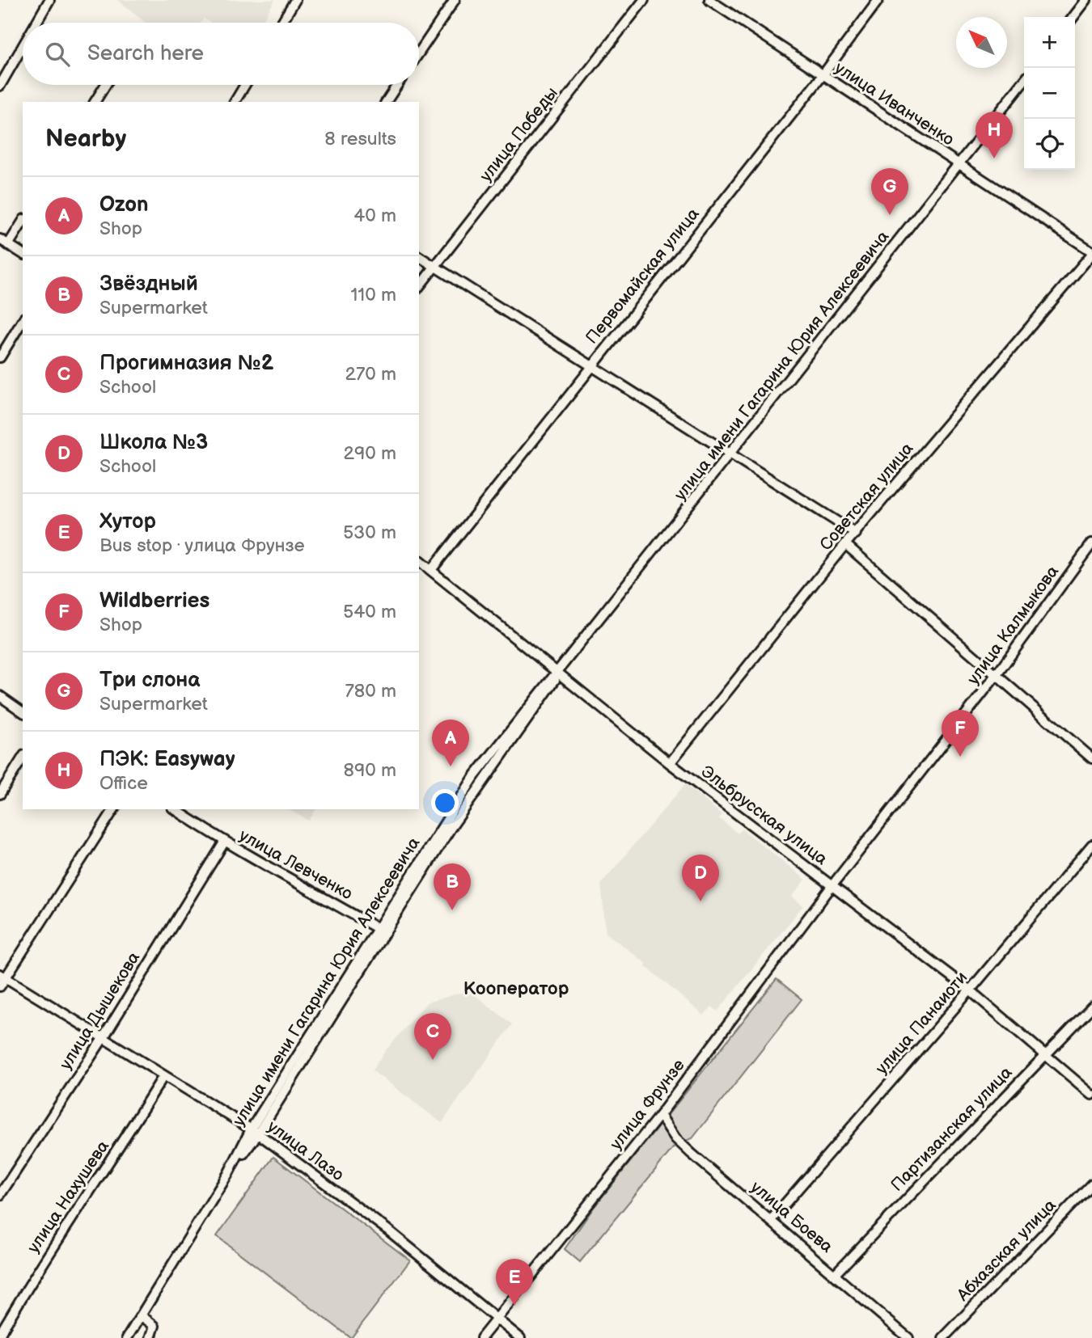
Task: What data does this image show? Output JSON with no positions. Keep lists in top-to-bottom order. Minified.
{"streets":{"street":["улица Иванченко","улица Победы","Первомайская улица","улица имени Гагарина Юрия Алексеевича","Советская улица","улица Калмыкова","Эльбрусская улица","улица Левченко","улица Дышекова","улица Панаиоти","улица Фрунзе","Партизанская улица","улица Лазо","улица Нахушева","улица Боева","Абхазская улица"]},"crossings":[["улица Иванченко","Первомайская улица"],["улица Иванченко","улица имени Гагарина Юрия Алексеевича"],["улица Иванченко","Советская улица"],["Первомайская улица","Эльбрусская улица"],["улица имени Гагарина Юрия Алексеевича","Эльбрусская улица"],["улица имени Гагарина Юрия Алексеевича","улица Левченко"],["улица имени Гагарина Юрия Алексеевича","улица Лазо"],["Советская улица","Эльбрусская улица"],["улица Калмыкова","Эльбрусская улица"],["улица Калмыкова","улица Фрунзе"],["Эльбрусская улица","улица Панаиоти"],["Эльбрусская улица","улица Фрунзе"],["Эльбрусская улица","Партизанская улица"],["улица Левченко","улица Дышекова"],["улица Дышекова","улица Лазо"],["улица Панаиоти","улица Боева"],["улица Фрунзе","улица Лазо"],["улица Фрунзе","улица Боева"],["Партизанская улица","улица Боева"],["улица Лазо","улица Нахушева"]],"districts":["Кооператор"],"north":"top left","page":{"map_buttons":["+","−"],"search":"Search here","heading":["Nearby","8 results"],"pins":["H","G","F","A","D","B","C","E"],"list":[{"mark":"A","name":"Ozon","note":"Shop","value":"40 m"},{"mark":"B","name":"Звёздный","note":"Supermarket","value":"110 m"},{"mark":"C","name":"Прогимназия №2","note":"School","value":"270 m"},{"mark":"D","name":"Школа №3","note":"School","value":"290 m"},{"mark":"E","name":"Хутор","note":"Bus stop · улица Фрунзе","value":"530 m"},{"mark":"F","name":"Wildberries","note":"Shop","value":"540 m"},{"mark":"G","name":"Три слона","note":"Supermarket","value":"780 m"},{"mark":"H","name":"ПЭК: Easyway","note":"Office","value":"890 m"}]}}
